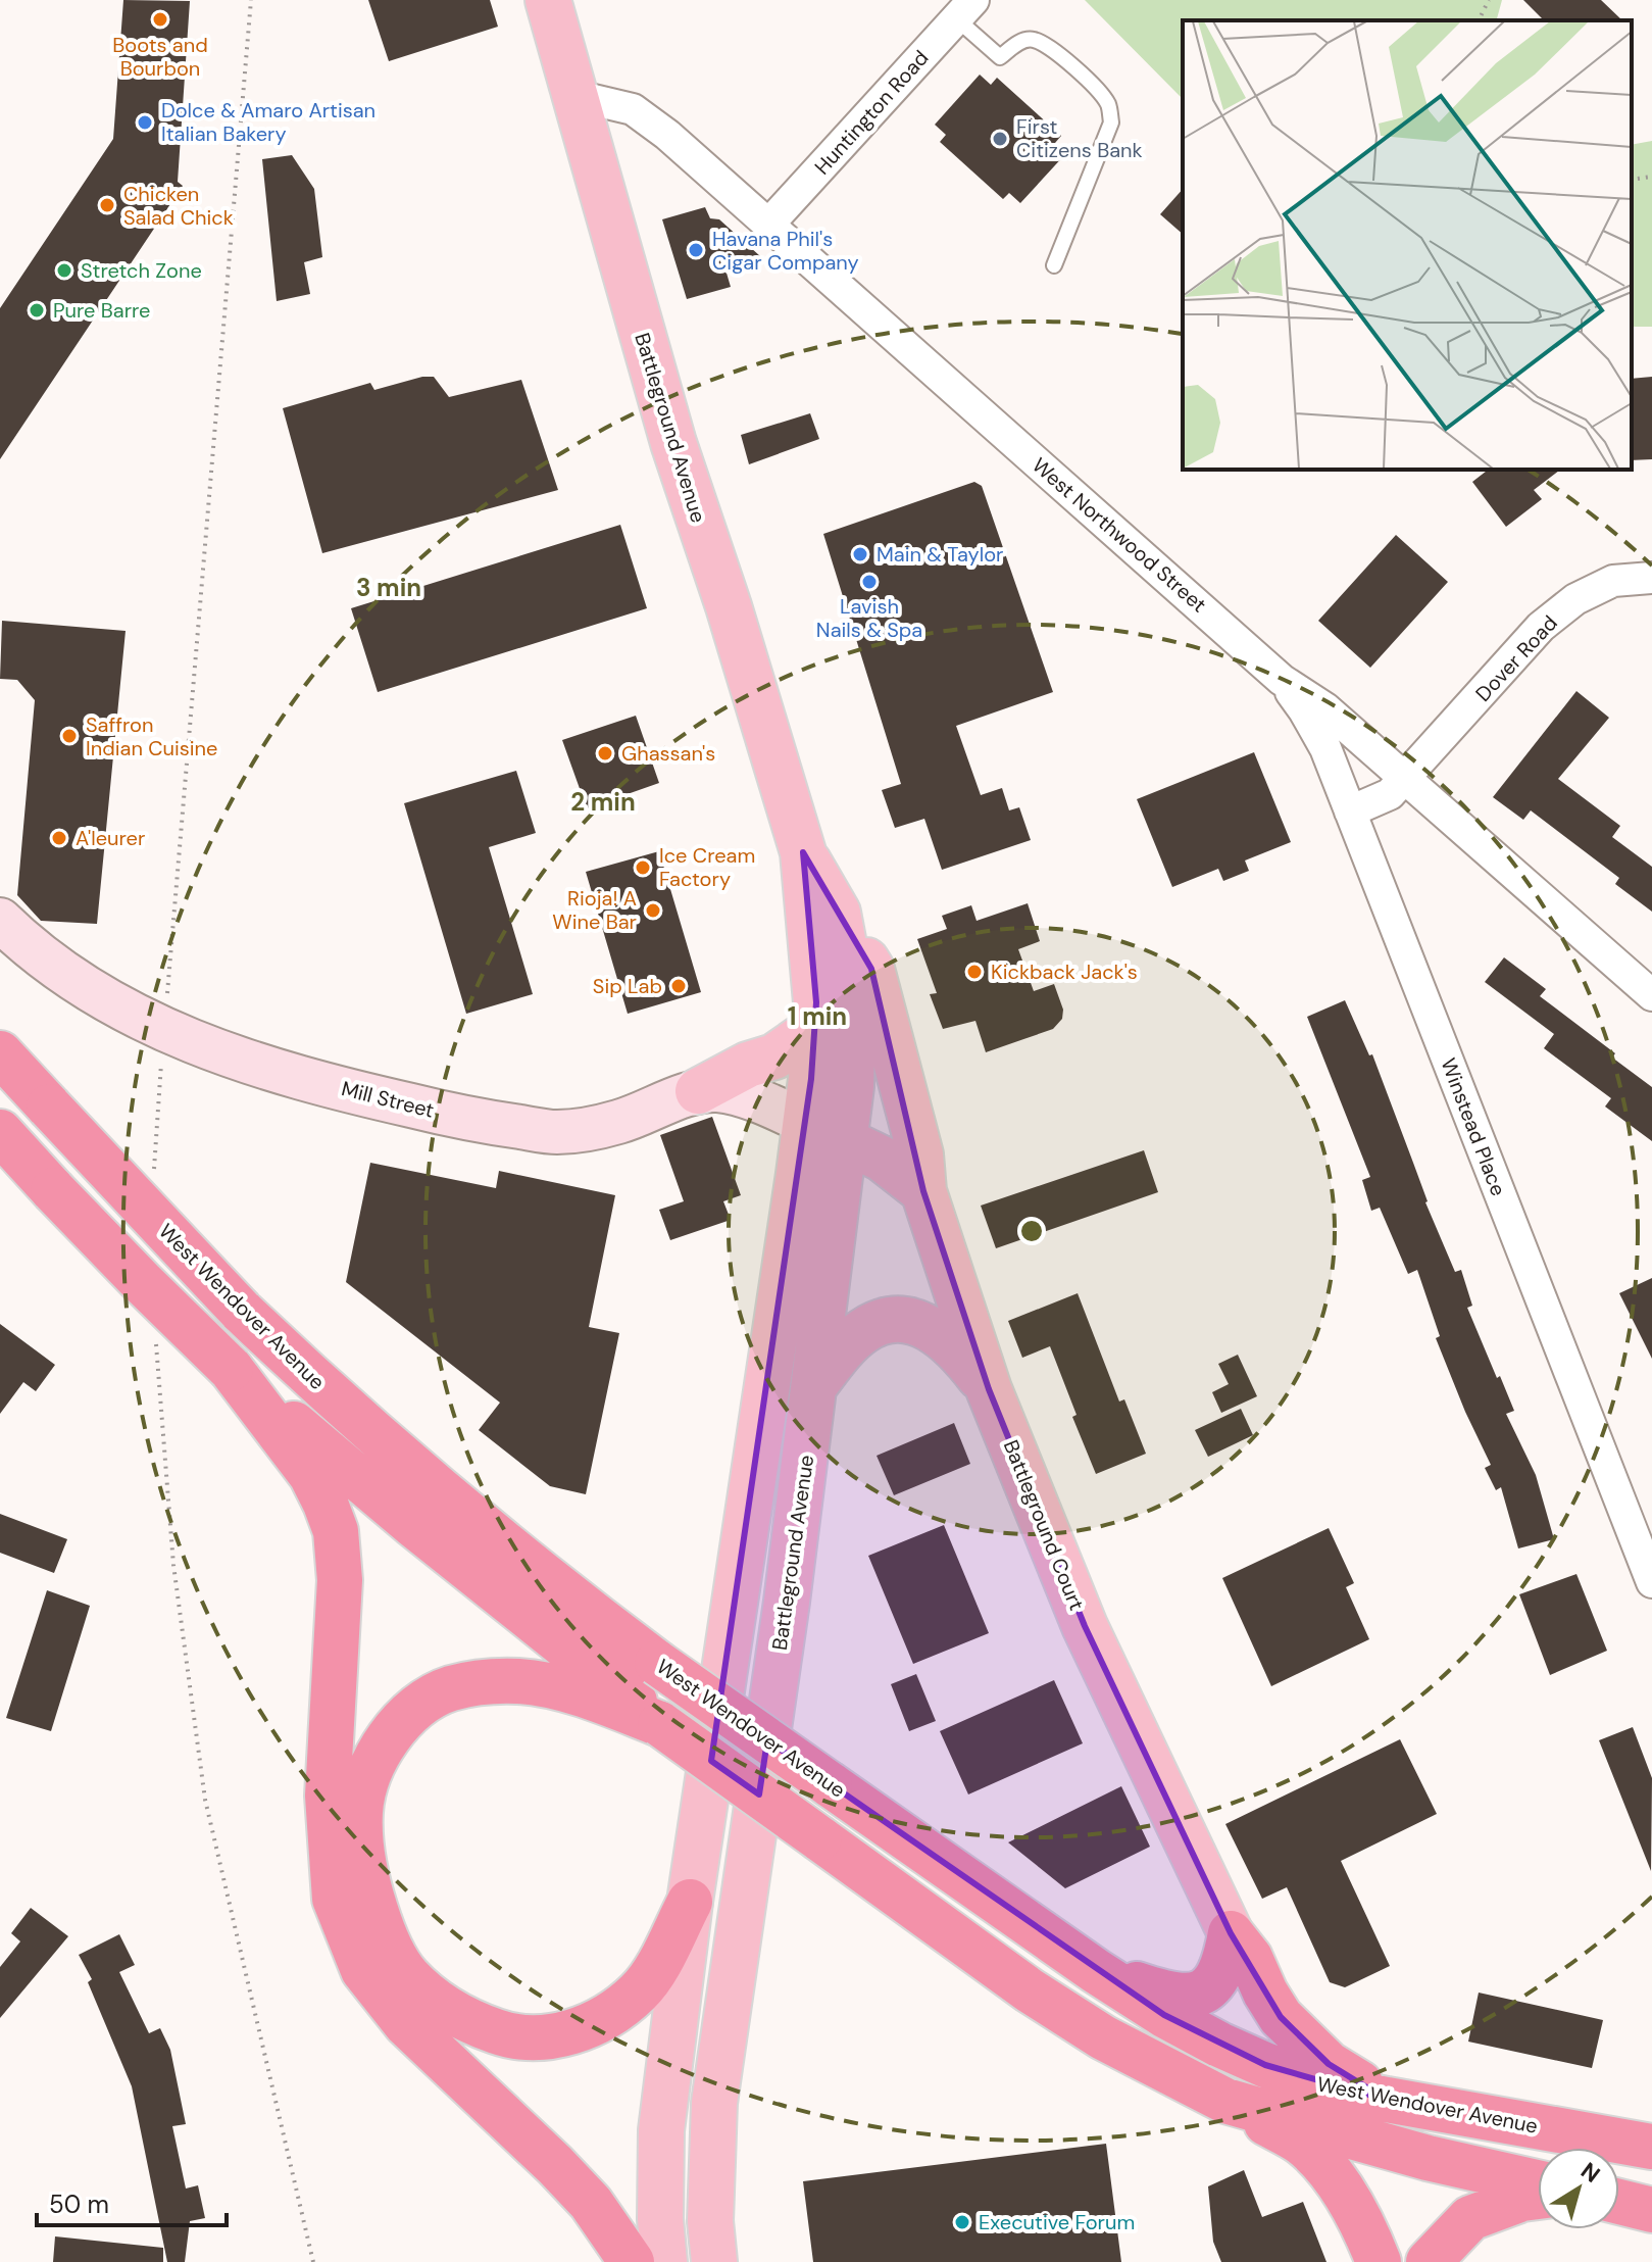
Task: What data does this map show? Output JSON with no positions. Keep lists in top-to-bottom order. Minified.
{"streets":{"highway":["West Wendover Avenue"],"main road":["Battleground Avenue","Battleground Court"],"street":["Huntington Road","West Northwood Street","Dover Road","Mill Street","Winstead Place"]},"crossings":[["Huntington Road","West Northwood Street"],["Battleground Avenue","West Northwood Street"],["Battleground Avenue","Mill Street"],["Battleground Avenue","Battleground Court"],["West Northwood Street","Dover Road"],["West Northwood Street","Winstead Place"],["Dover Road","Winstead Place"]],"places":["Boots and Bourbon","Dolce & Amaro Artisan Italian Bakery","First Citizens Bank","Chicken Salad Chick","Havana Phil's Cigar Company","Stretch Zone","Pure Barre","Main & Taylor","Lavish Nails & Spa","Saffron Indian Cuisine","Ghassan's","A'leurer","Ice Cream Factory","Rioja! A Wine Bar","Kickback Jack's","Sip Lab","Executive Forum"],"scale_bar":"50 m","north":"top right","rings":["3 min","2 min","1 min"]}
